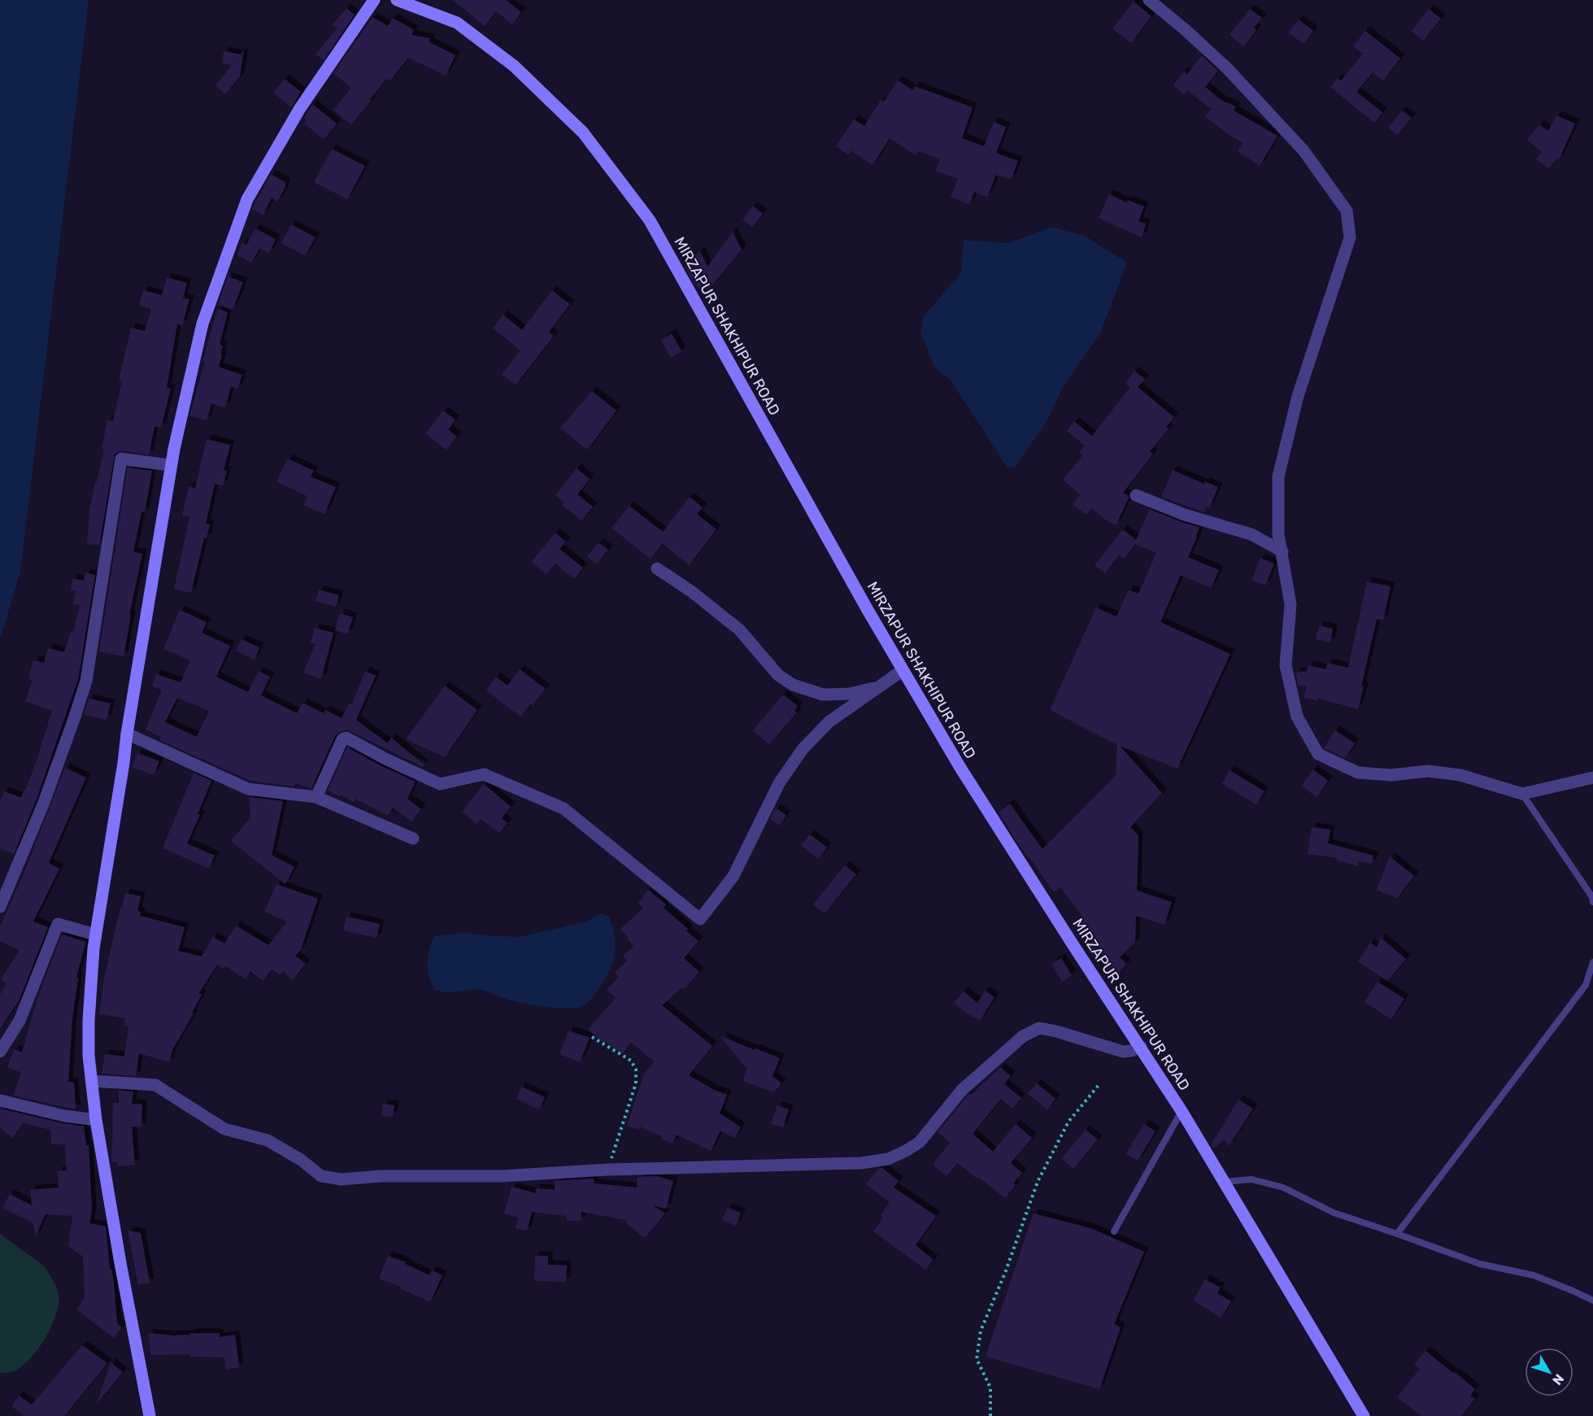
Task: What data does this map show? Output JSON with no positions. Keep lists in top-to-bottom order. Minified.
{"streets":{"main road":["MIRZAPUR SHAKHIPUR ROAD"]},"north":"bottom right"}
